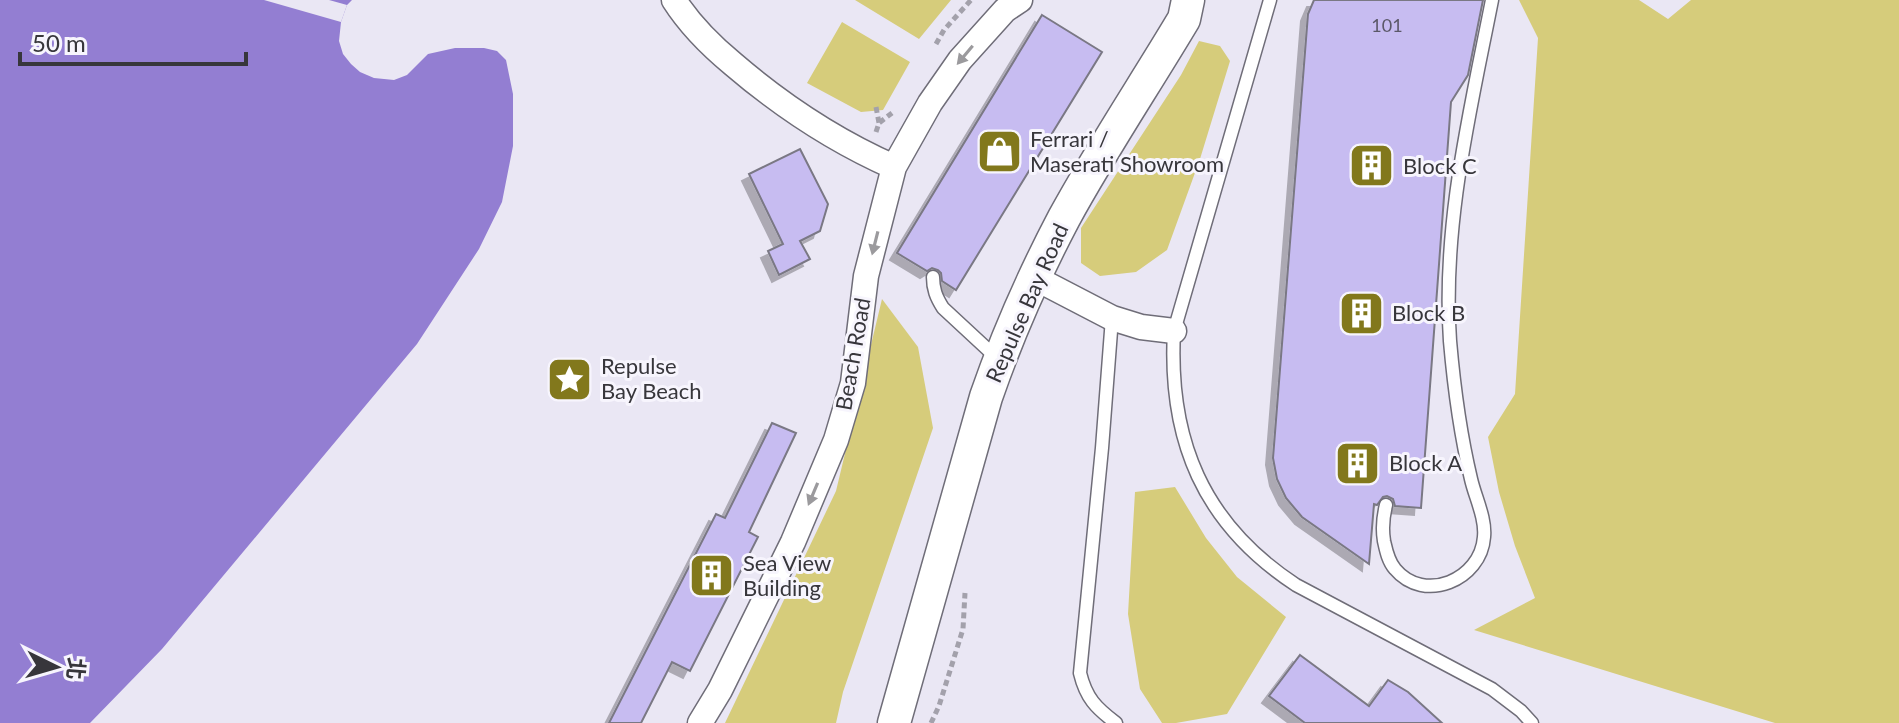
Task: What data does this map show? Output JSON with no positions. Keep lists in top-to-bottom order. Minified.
{"streets":{"main road":["Repulse Bay Road"],"street":["Beach Road"]},"one_way":["Beach Road"],"places":{"shop":["Ferrari / Maserati Showroom"],"building":["Block C","Block B","Block A","Sea View Building"],"place":["Repulse Bay Beach"]},"house_numbers":["101"],"scale_bar":"50 m","north":"right"}
